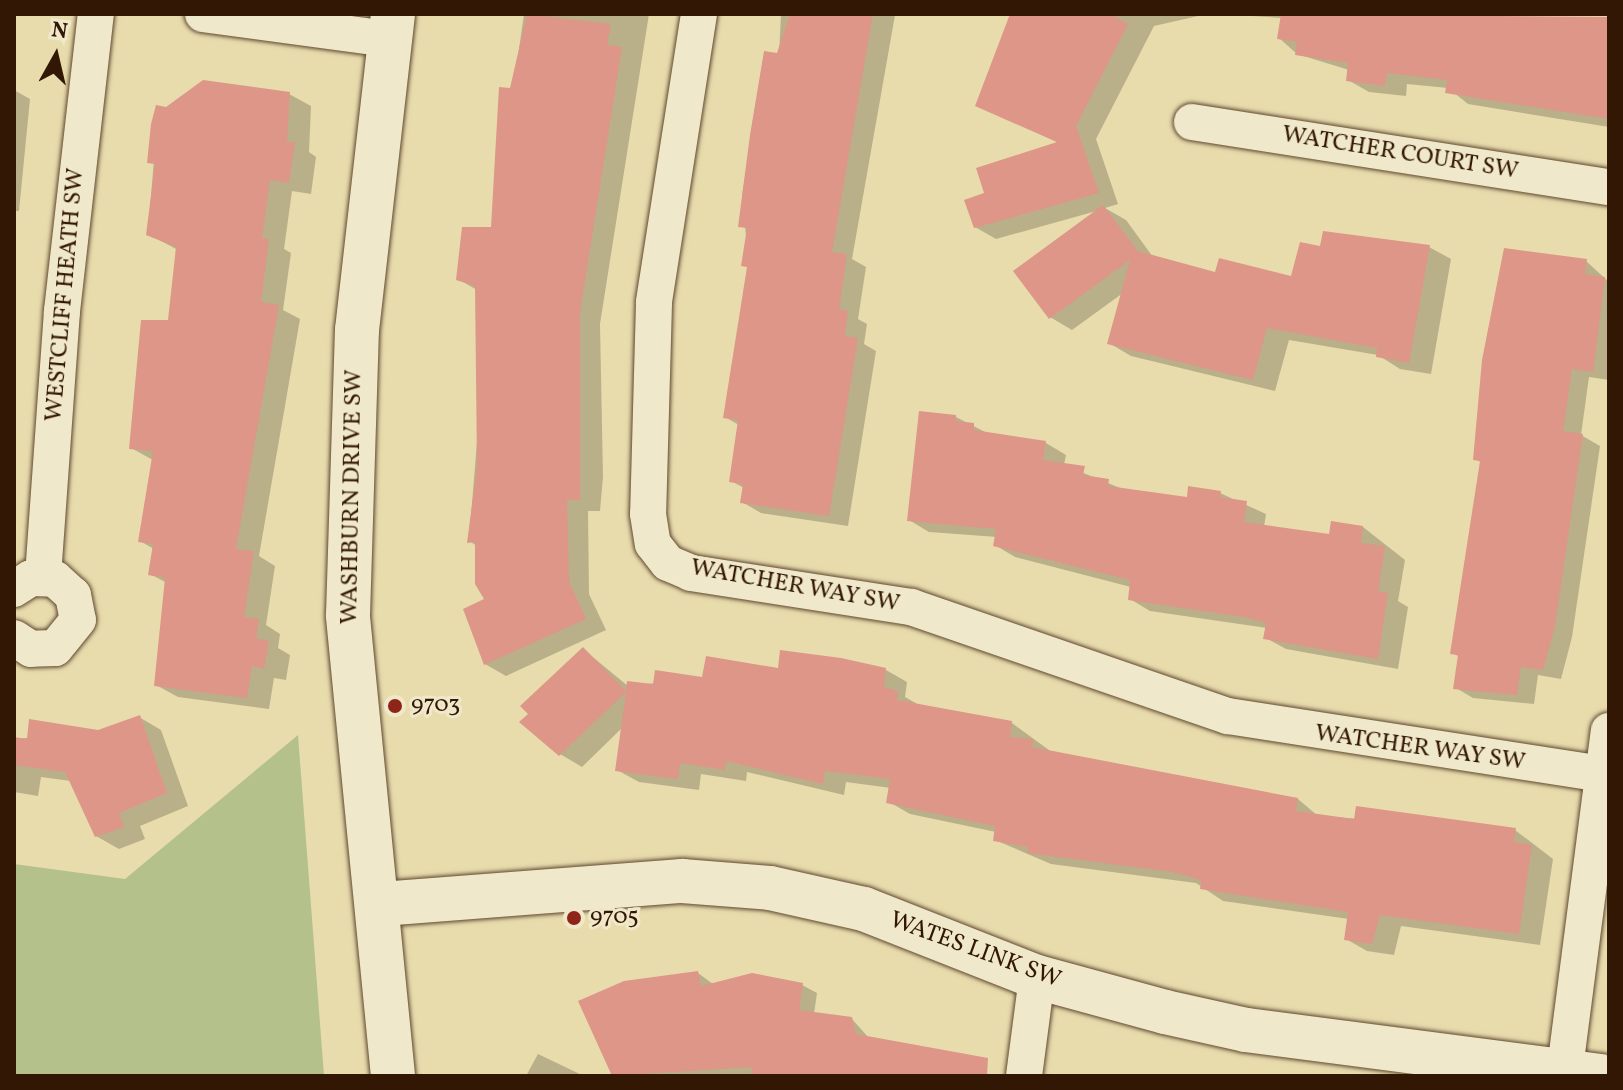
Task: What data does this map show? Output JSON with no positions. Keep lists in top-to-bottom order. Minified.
{"streets":{"street":["WATCHER COURT SW","WESTCLIFF HEATH SW","WASHBURN DRIVE SW","WATCHER WAY SW","WATES LINK SW"]},"crossings":[["WASHBURN DRIVE SW","WATES LINK SW"]],"places":["9703","9705"],"north":"top"}
